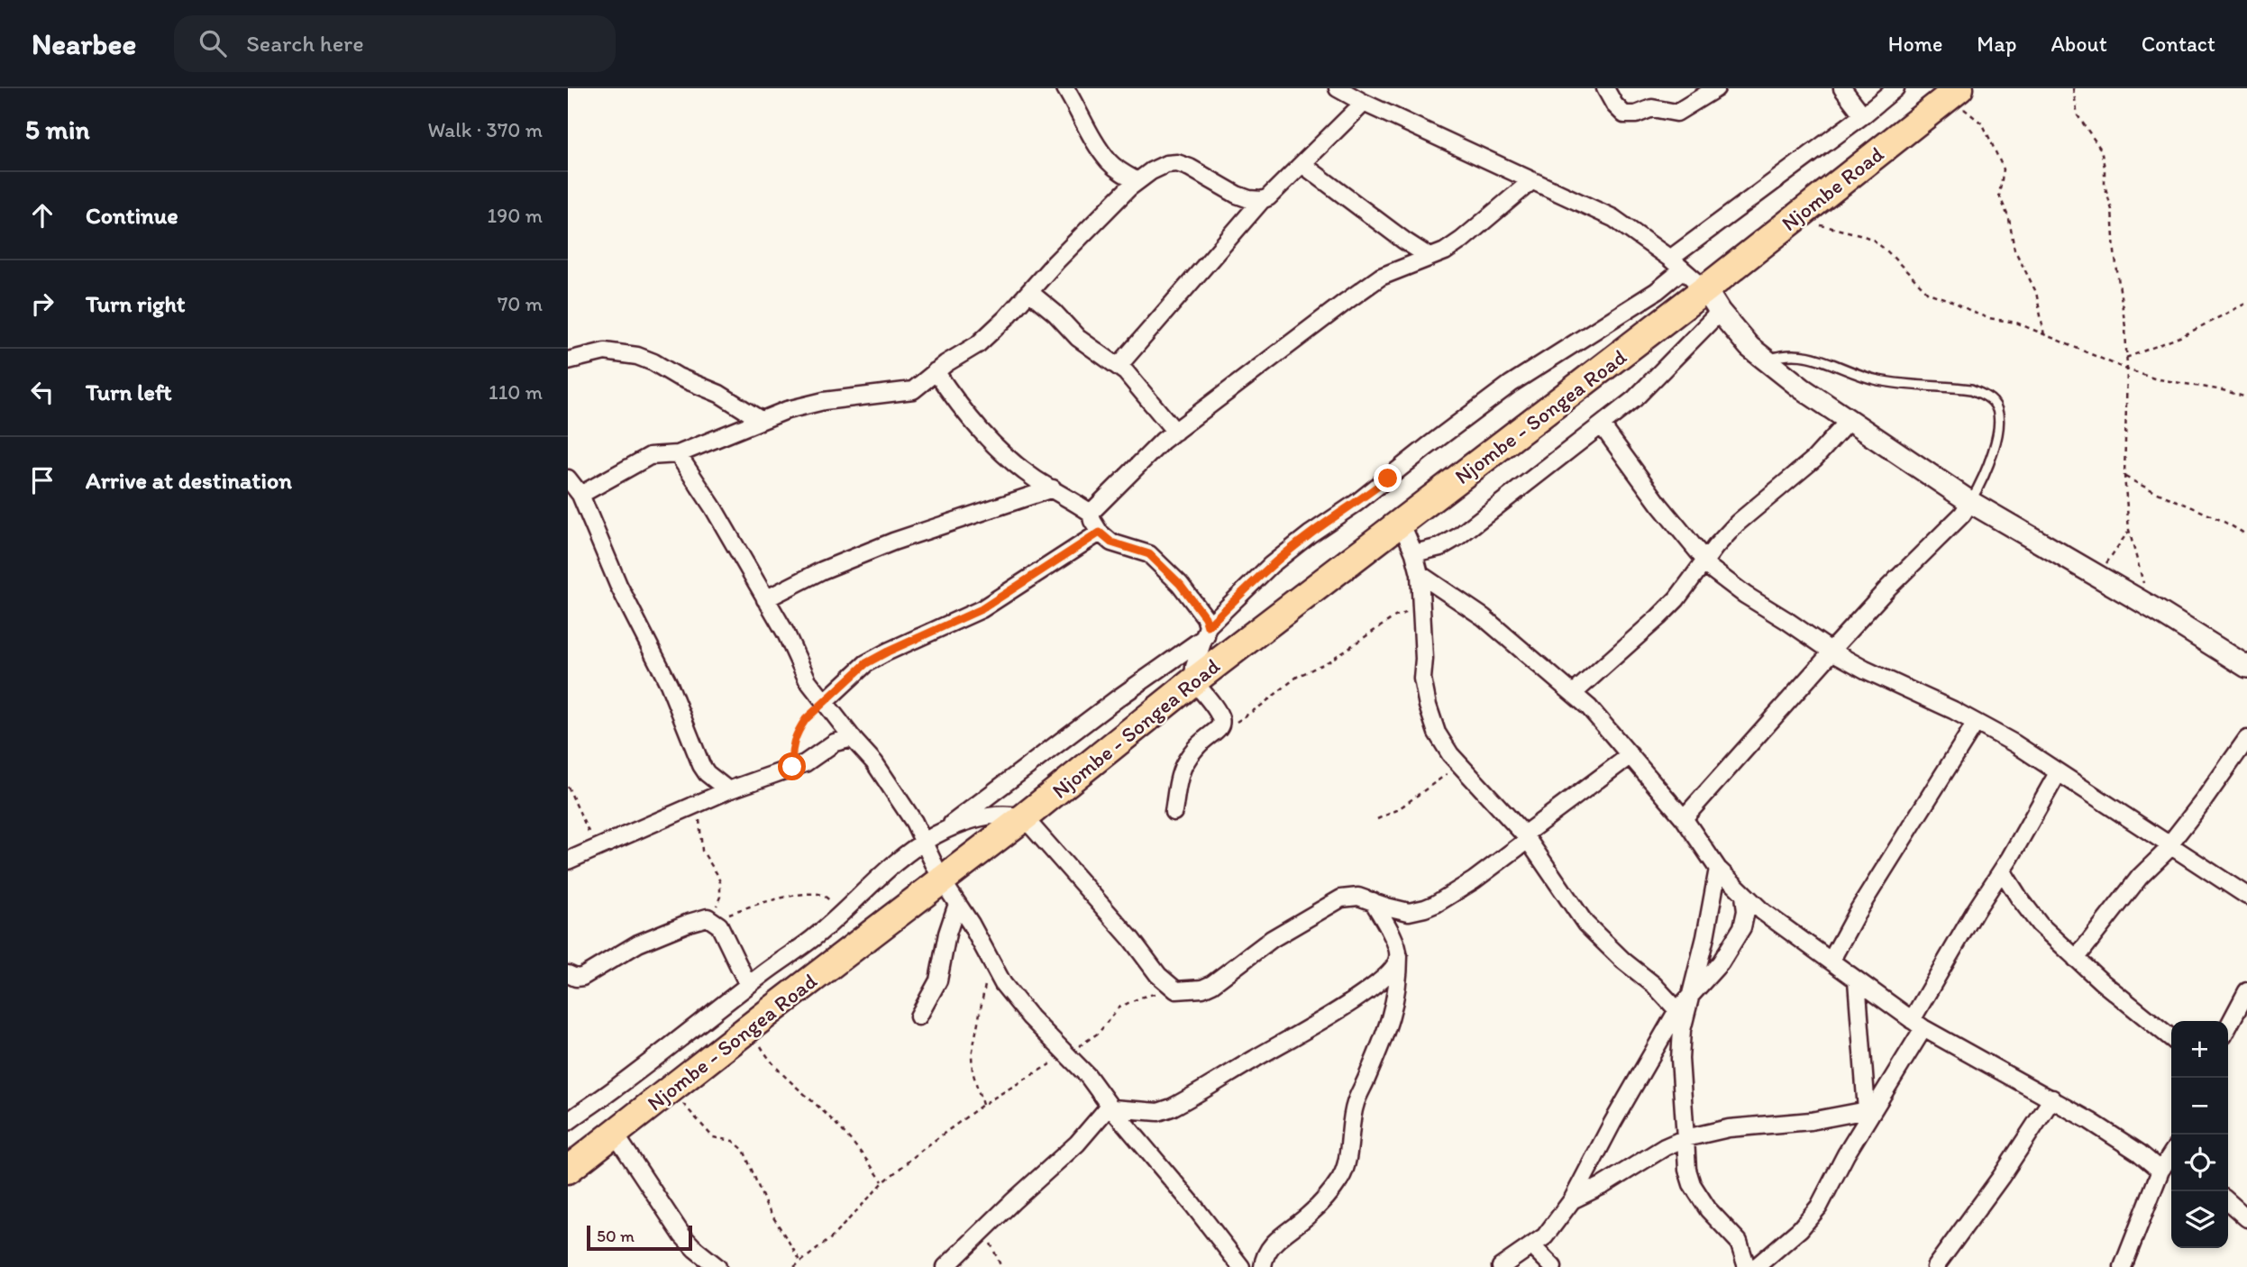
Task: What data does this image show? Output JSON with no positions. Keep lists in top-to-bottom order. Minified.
{"streets":{"highway":["Njombe Road","Njombe - Songea Road"]},"crossings":[["Njombe Road","Njombe - Songea Road"]],"scale_bar":"50 m","page":{"header":"Nearbee","search":"Search here","nav":["Home","Map","About","Contact"],"heading":["5 min","Walk · 370 m"],"list":[["Continue","190 m"],["Turn right","70 m"],["Turn left","110 m"],"Arrive at destination"],"map_buttons":["+","−"],"scale":"50 m"}}
